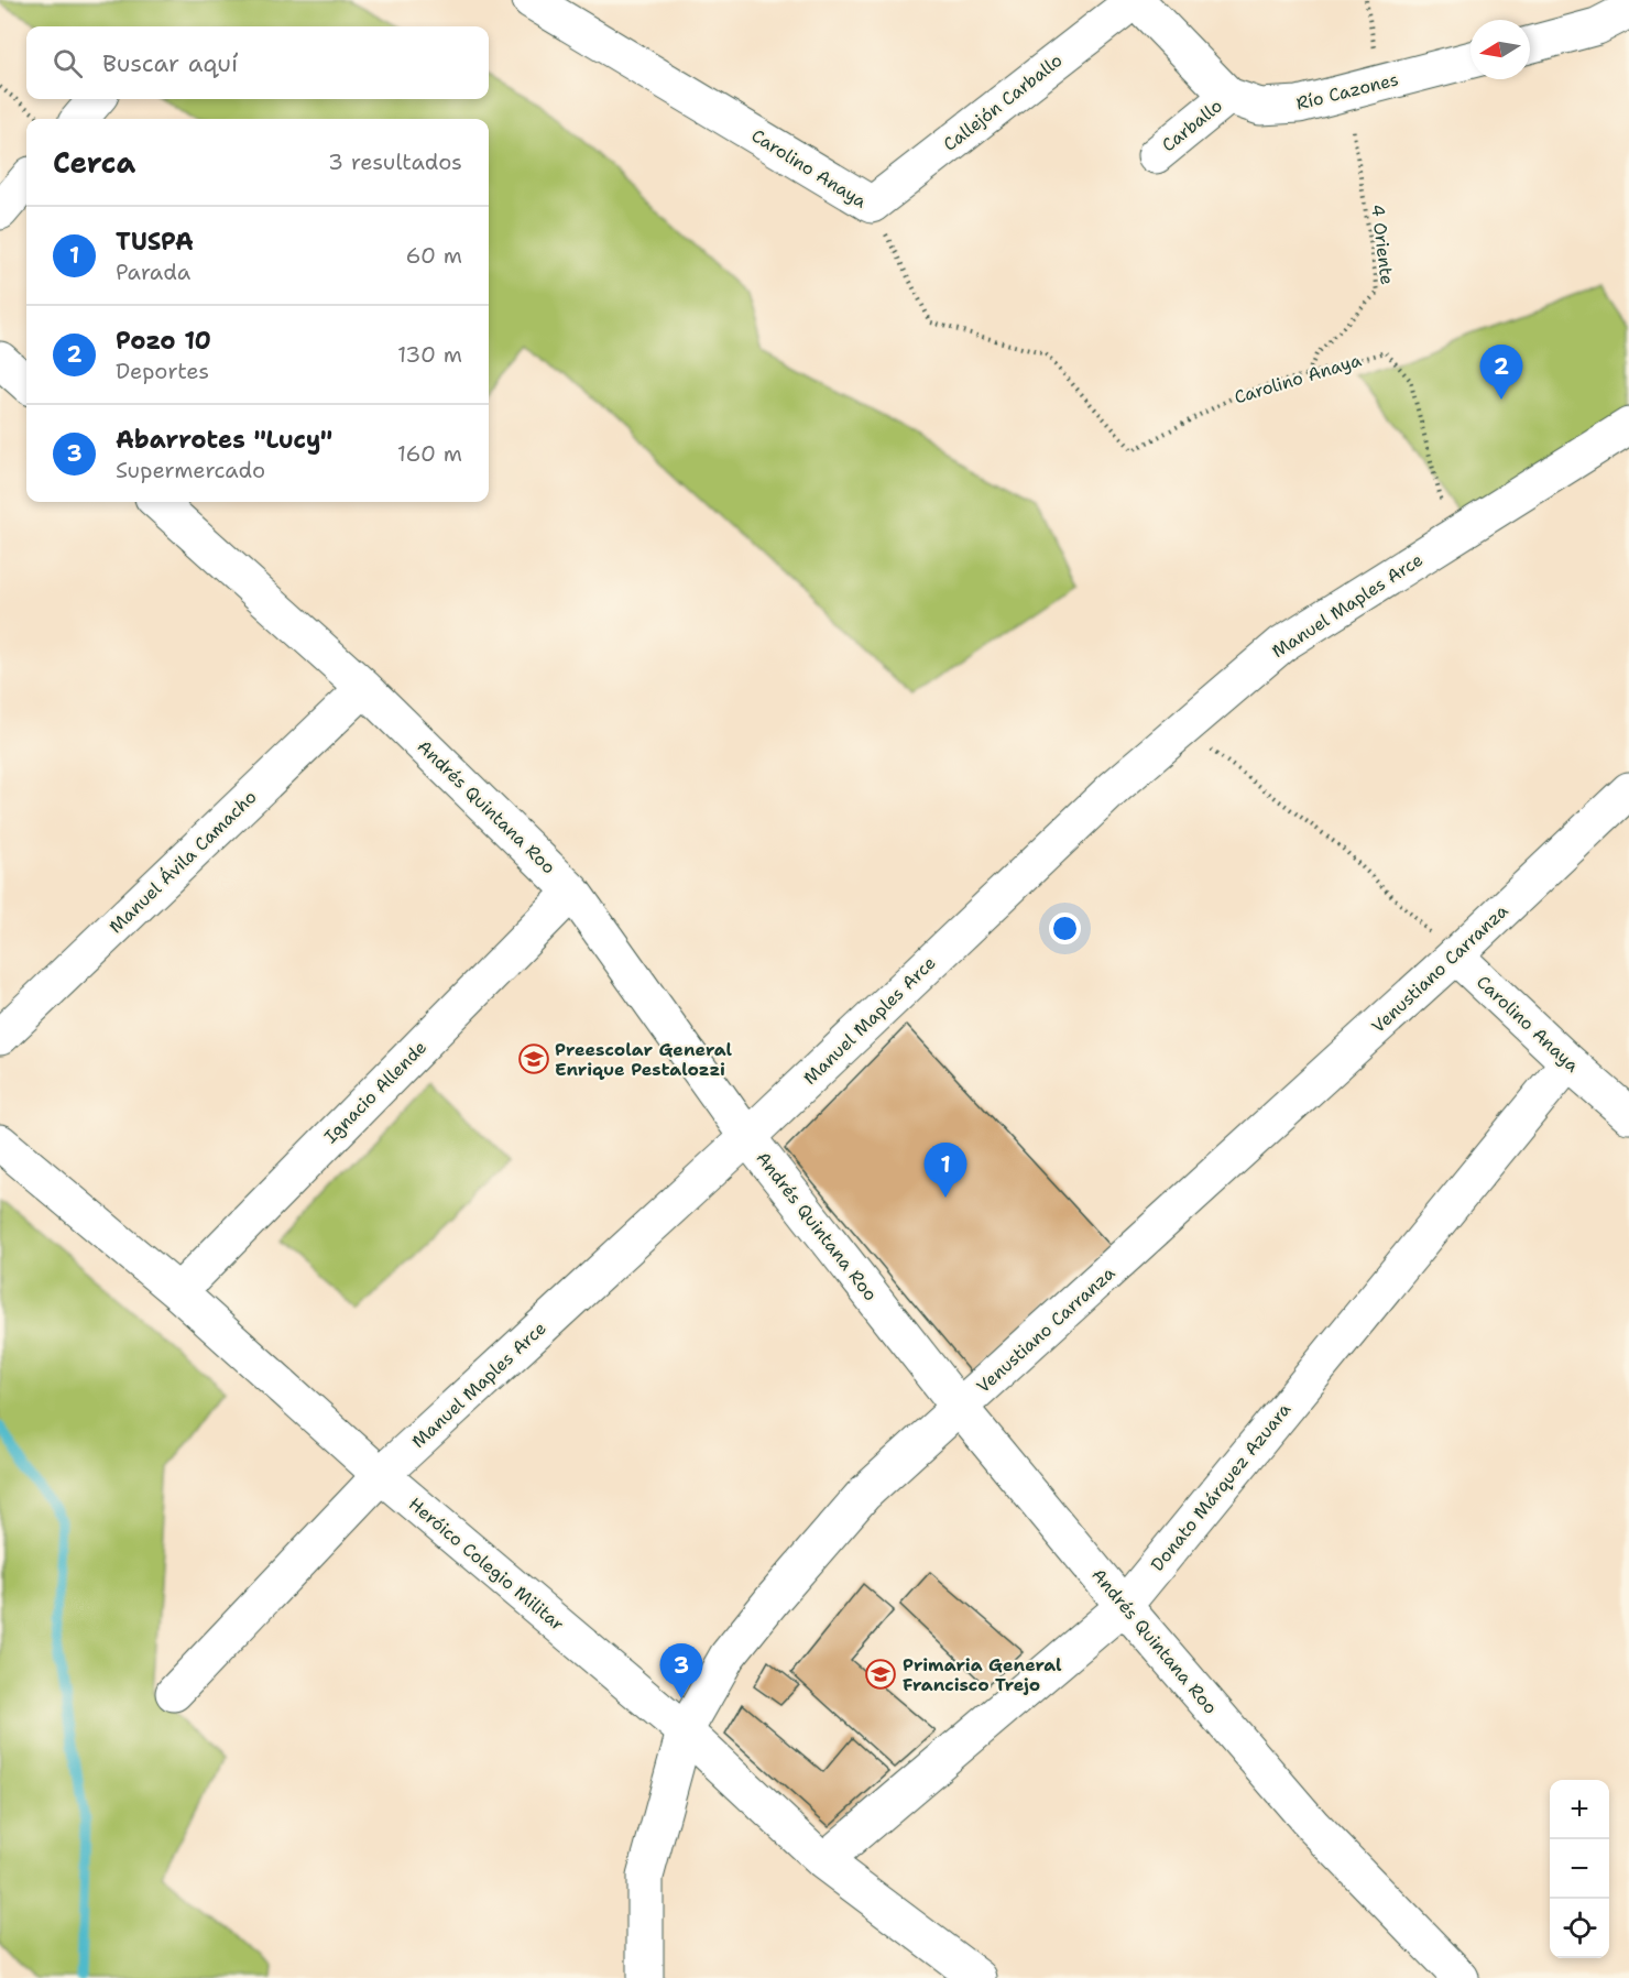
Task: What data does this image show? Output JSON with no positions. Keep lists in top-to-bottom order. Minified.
{"streets":{"street":["Río Cazones","Callejón Carballo","Carballo","Carolino Anaya","Manuel Maples Arce","Andrés Quintana Roo","Manuel Ávila Camacho","Venustiano Carranza","Ignacio Allende","Donato Márquez Azuara","Heróico Colegio Militar"],"path":["4 Oriente"]},"crossings":[["Río Cazones","Callejón Carballo"],["Río Cazones","Carballo"],["Río Cazones","4 Oriente"],["Callejón Carballo","Carolino Anaya"],["Carolino Anaya","4 Oriente"],["Carolino Anaya","Manuel Maples Arce"],["Carolino Anaya","Venustiano Carranza"],["Carolino Anaya","Donato Márquez Azuara"],["Manuel Maples Arce","Andrés Quintana Roo"],["Manuel Maples Arce","Heróico Colegio Militar"],["Andrés Quintana Roo","Manuel Ávila Camacho"],["Andrés Quintana Roo","Venustiano Carranza"],["Andrés Quintana Roo","Ignacio Allende"],["Andrés Quintana Roo","Donato Márquez Azuara"],["Venustiano Carranza","Heróico Colegio Militar"],["Ignacio Allende","Heróico Colegio Militar"],["Donato Márquez Azuara","Heróico Colegio Militar"]],"places":{"school or university":["Preescolar General Enrique Pestalozzi","Primaria General Francisco Trejo"]},"north":"left","page":{"search":"Buscar aquí","heading":["Cerca","3 resultados"],"list":[{"mark":"1","name":"TUSPA","note":"Parada","value":"60 m"},{"mark":"2","name":"Pozo 10","note":"Deportes","value":"130 m"},{"mark":"3","name":"Abarrotes \"Lucy\"","note":"Supermercado","value":"160 m"}],"pins":["2","1","3"],"map_buttons":["+","−"]}}
